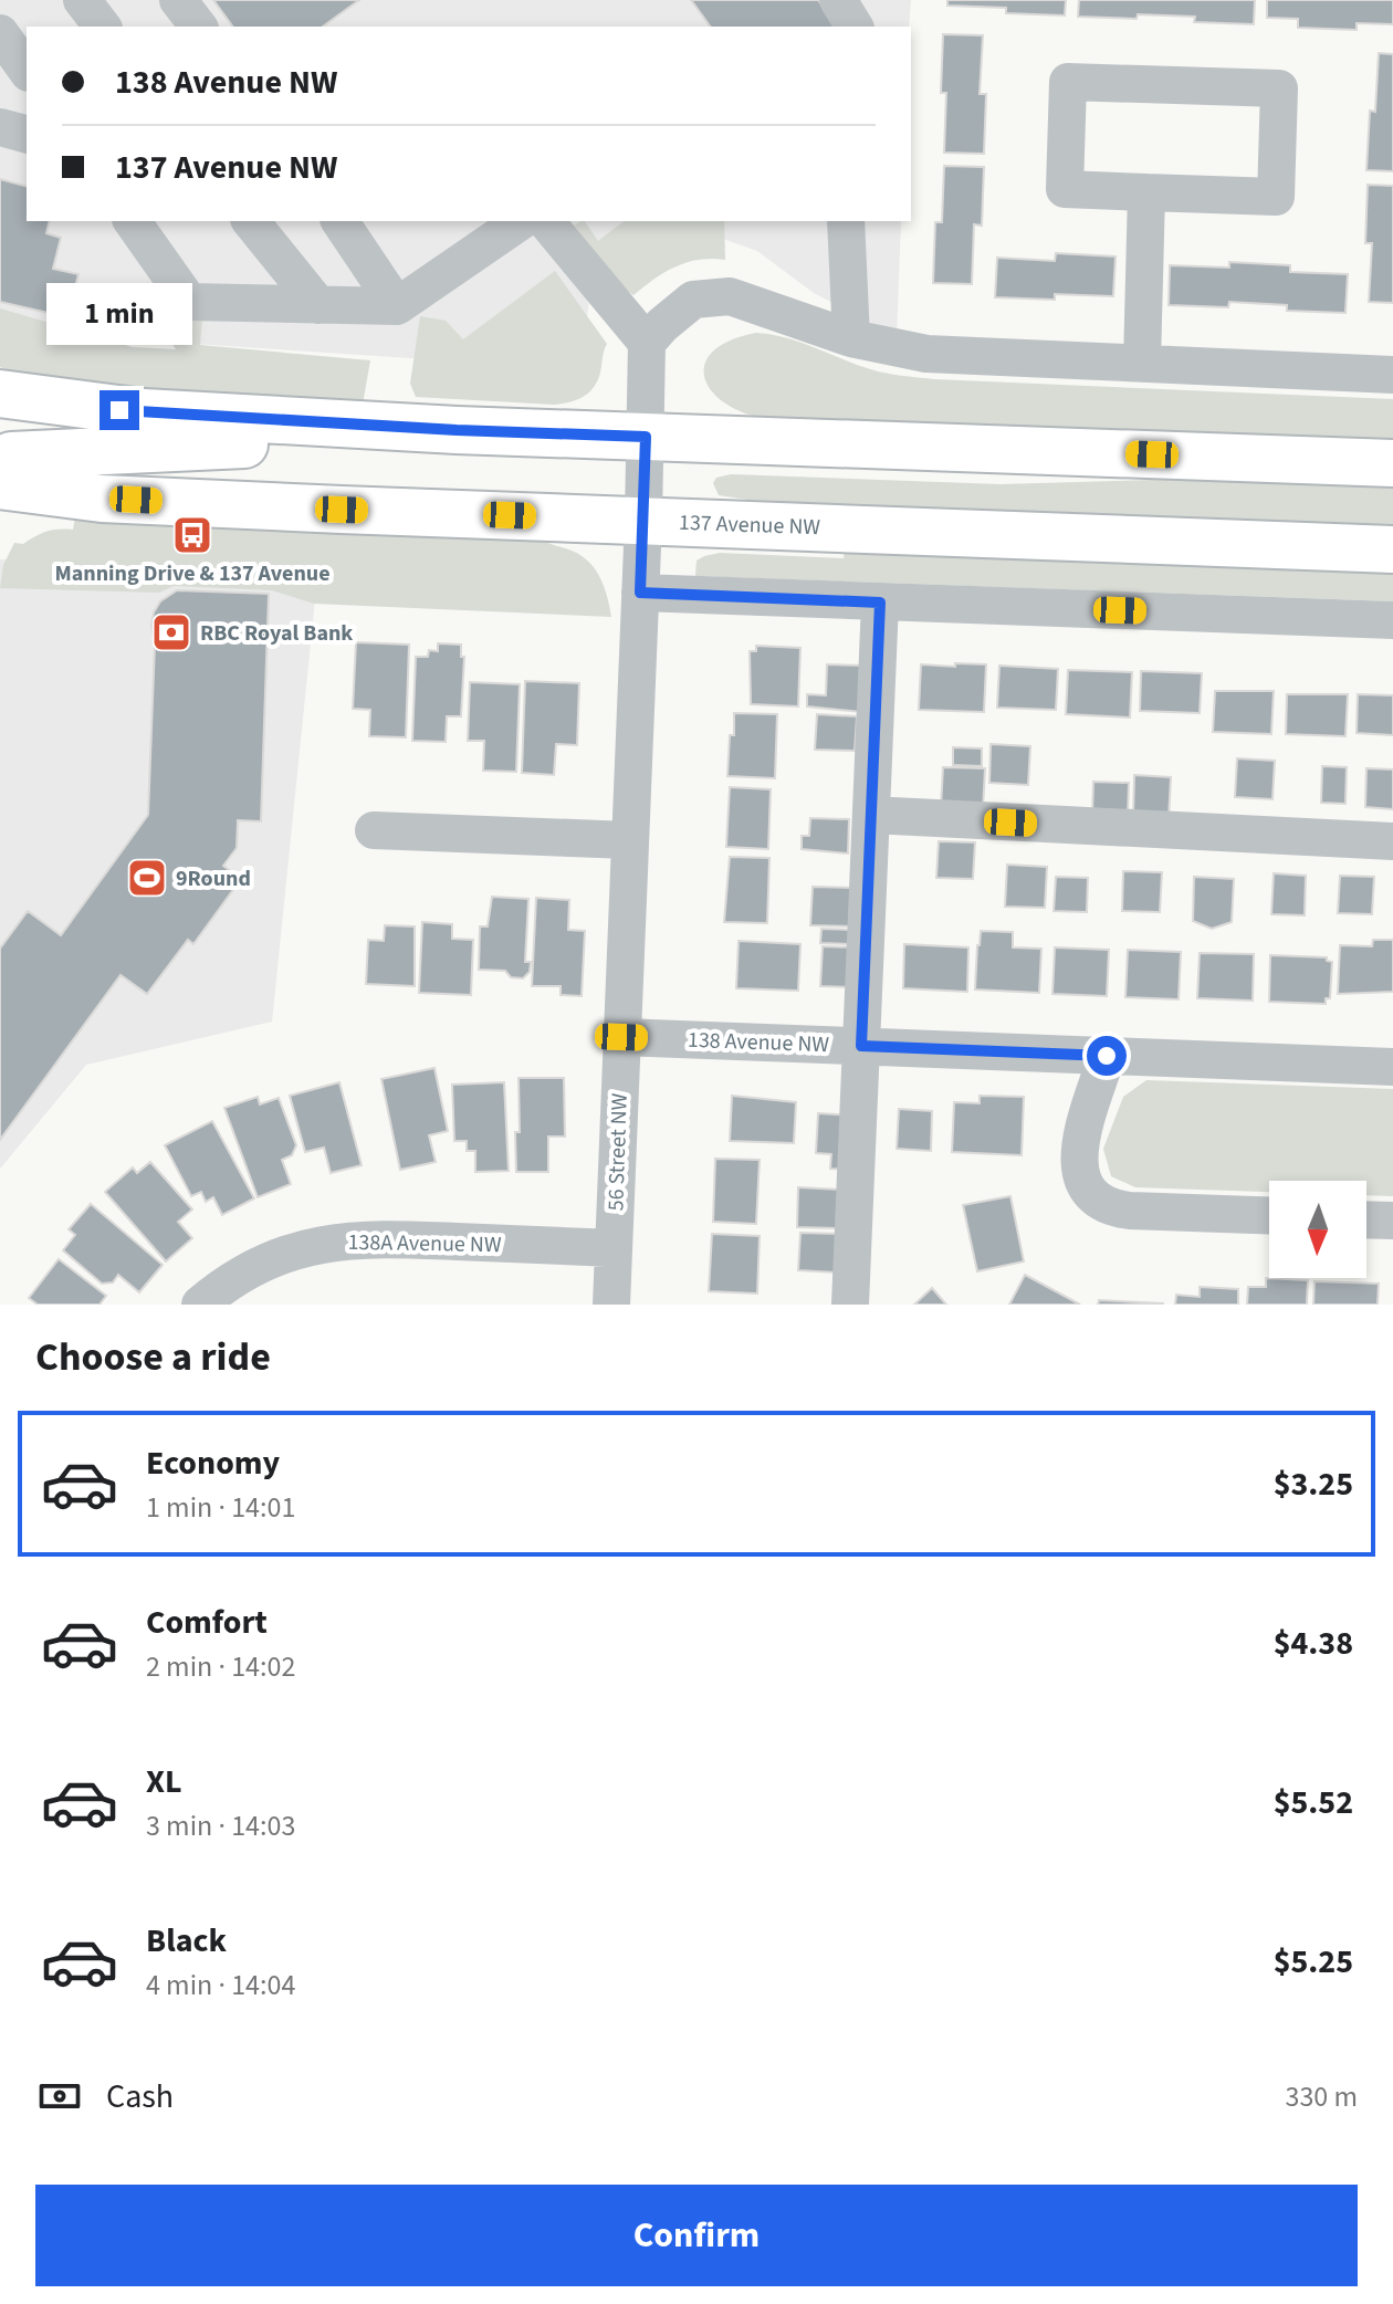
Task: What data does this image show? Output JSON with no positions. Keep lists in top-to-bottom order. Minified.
{"streets":{"main road":["137 Avenue NW"],"street":["138 Avenue NW","56 Street NW","138A Avenue NW"]},"crossings":[["137 Avenue NW","56 Street NW"],["138 Avenue NW","56 Street NW"],["56 Street NW","138A Avenue NW"]],"places":{"bus stop":["Manning Drive & 137 Avenue"],"bank":["RBC Royal Bank"],"sports":["9Round"]},"north":"bottom","page":{"banner":["138 Avenue NW","137 Avenue NW"],"bubble":"1 min","heading":"Choose a ride","list":[{"name":"Economy","note":"1 min · 14:01","value":"$3.25"},{"name":"Comfort","note":"2 min · 14:02","value":"$4.38"},{"name":"XL","note":"3 min · 14:03","value":"$5.52"},{"name":"Black","note":"4 min · 14:04","value":"$5.25"}],"pay":["Cash","330 m"],"buttons":"Confirm"}}
